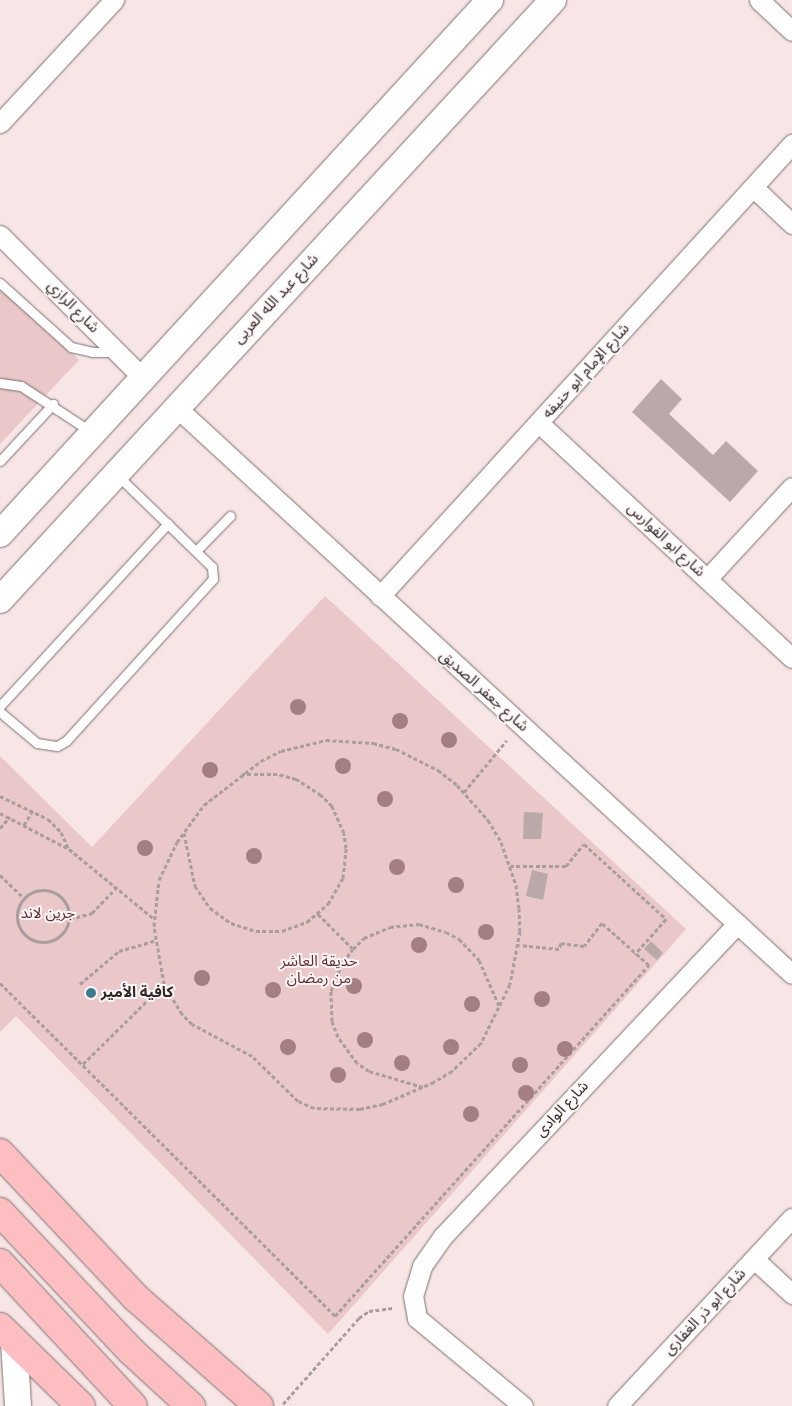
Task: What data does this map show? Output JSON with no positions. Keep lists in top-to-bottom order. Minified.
{"streets":{"main road":["شارع عبد الله العربى"],"street":["شارع الرازي","شارع الإمام ابو حنيفه","شارع ابو الفوارس","شارع جعفر الصديق","شارع الوادى","شارع ابو ذر الغفارى"]},"crossings":[["شارع عبد الله العربى","شارع جعفر الصديق"],["شارع الإمام ابو حنيفه","شارع ابو الفوارس"],["شارع الإمام ابو حنيفه","شارع جعفر الصديق"],["شارع جعفر الصديق","شارع الوادى"]],"parks":["جرين لاند","حديقة العاشر من رمضان"],"places":["كافية الأمير"]}
